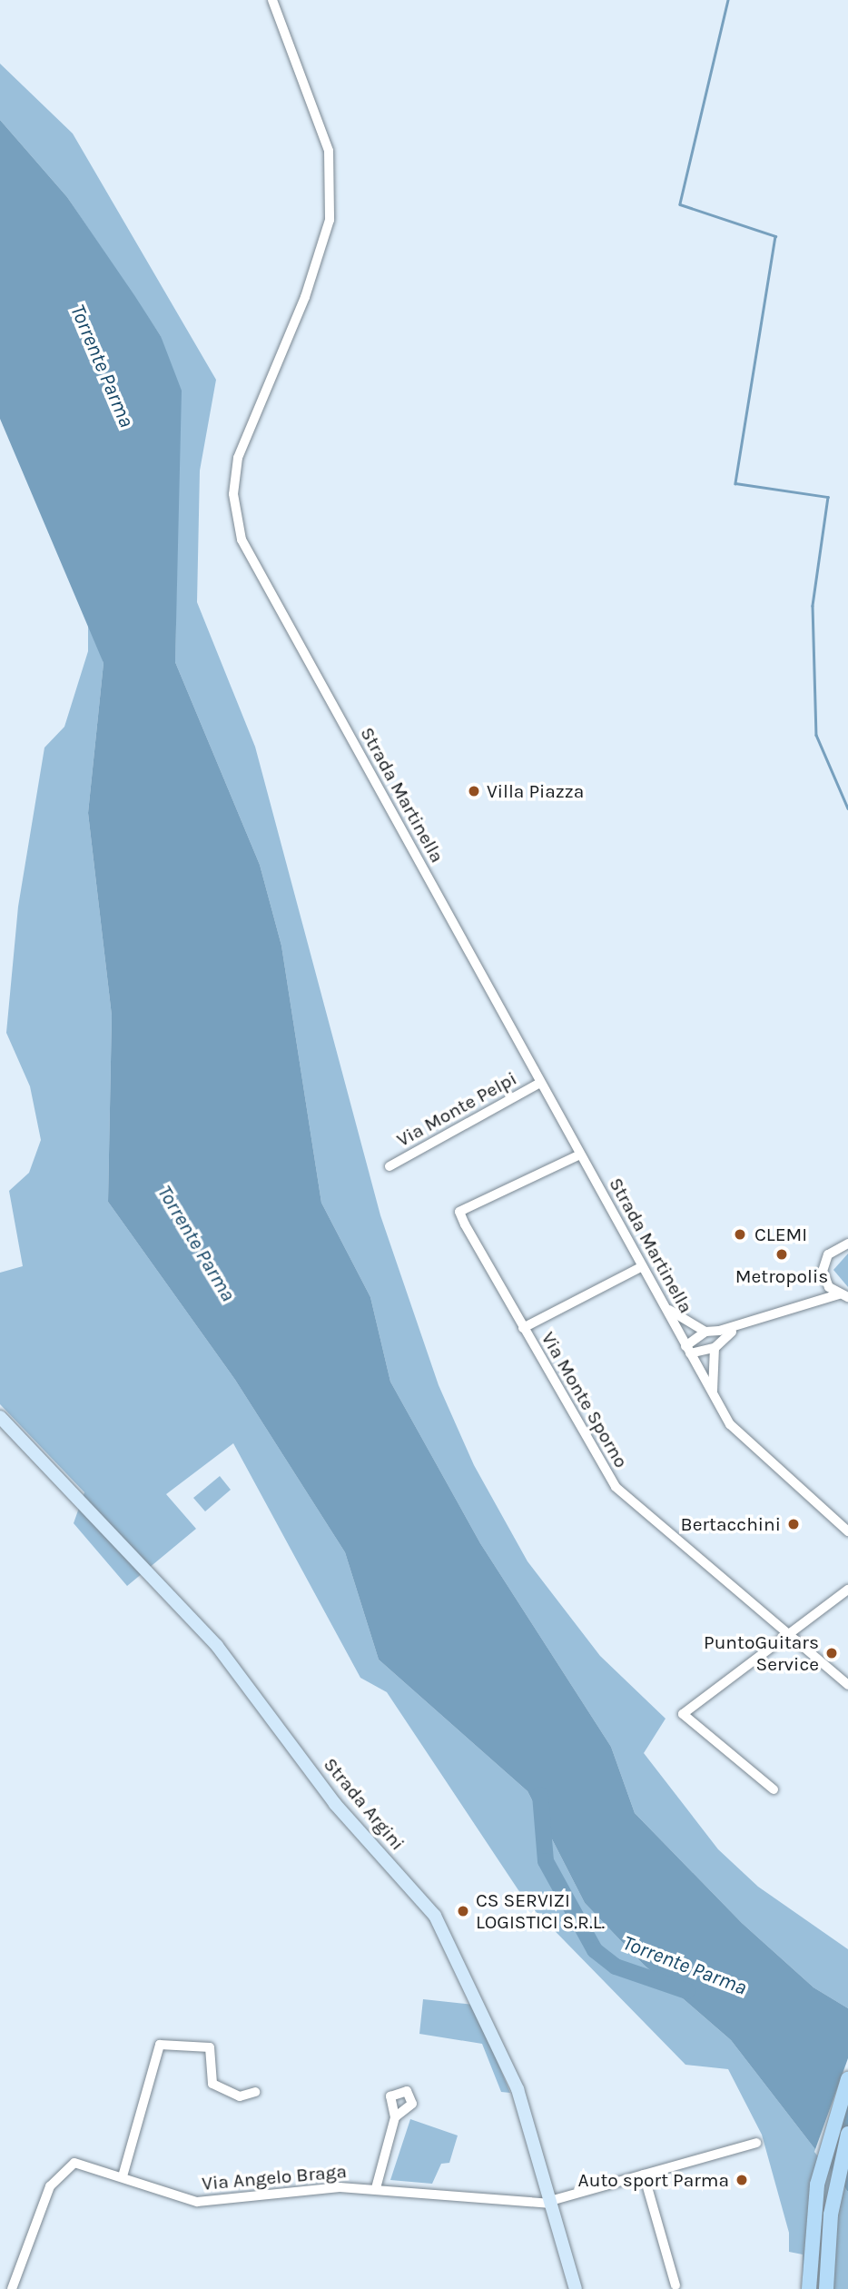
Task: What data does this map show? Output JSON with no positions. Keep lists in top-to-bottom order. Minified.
{"streets":{"main road":["Strada Argini"],"street":["Strada Martinella","Via Monte Pelpi","Via Monte Sporno","Via Angelo Braga"]},"crossings":[["Strada Martinella","Via Monte Pelpi"],["Strada Martinella","Via Monte Sporno"],["Strada Argini","Via Angelo Braga"]],"water":["Torrente Parma"],"places":["Villa Piazza","CLEMI","Metropolis","Bertacchini","PuntoGuitars Service","CS SERVIZI LOGISTICI S.R.L.","Auto sport Parma"]}
